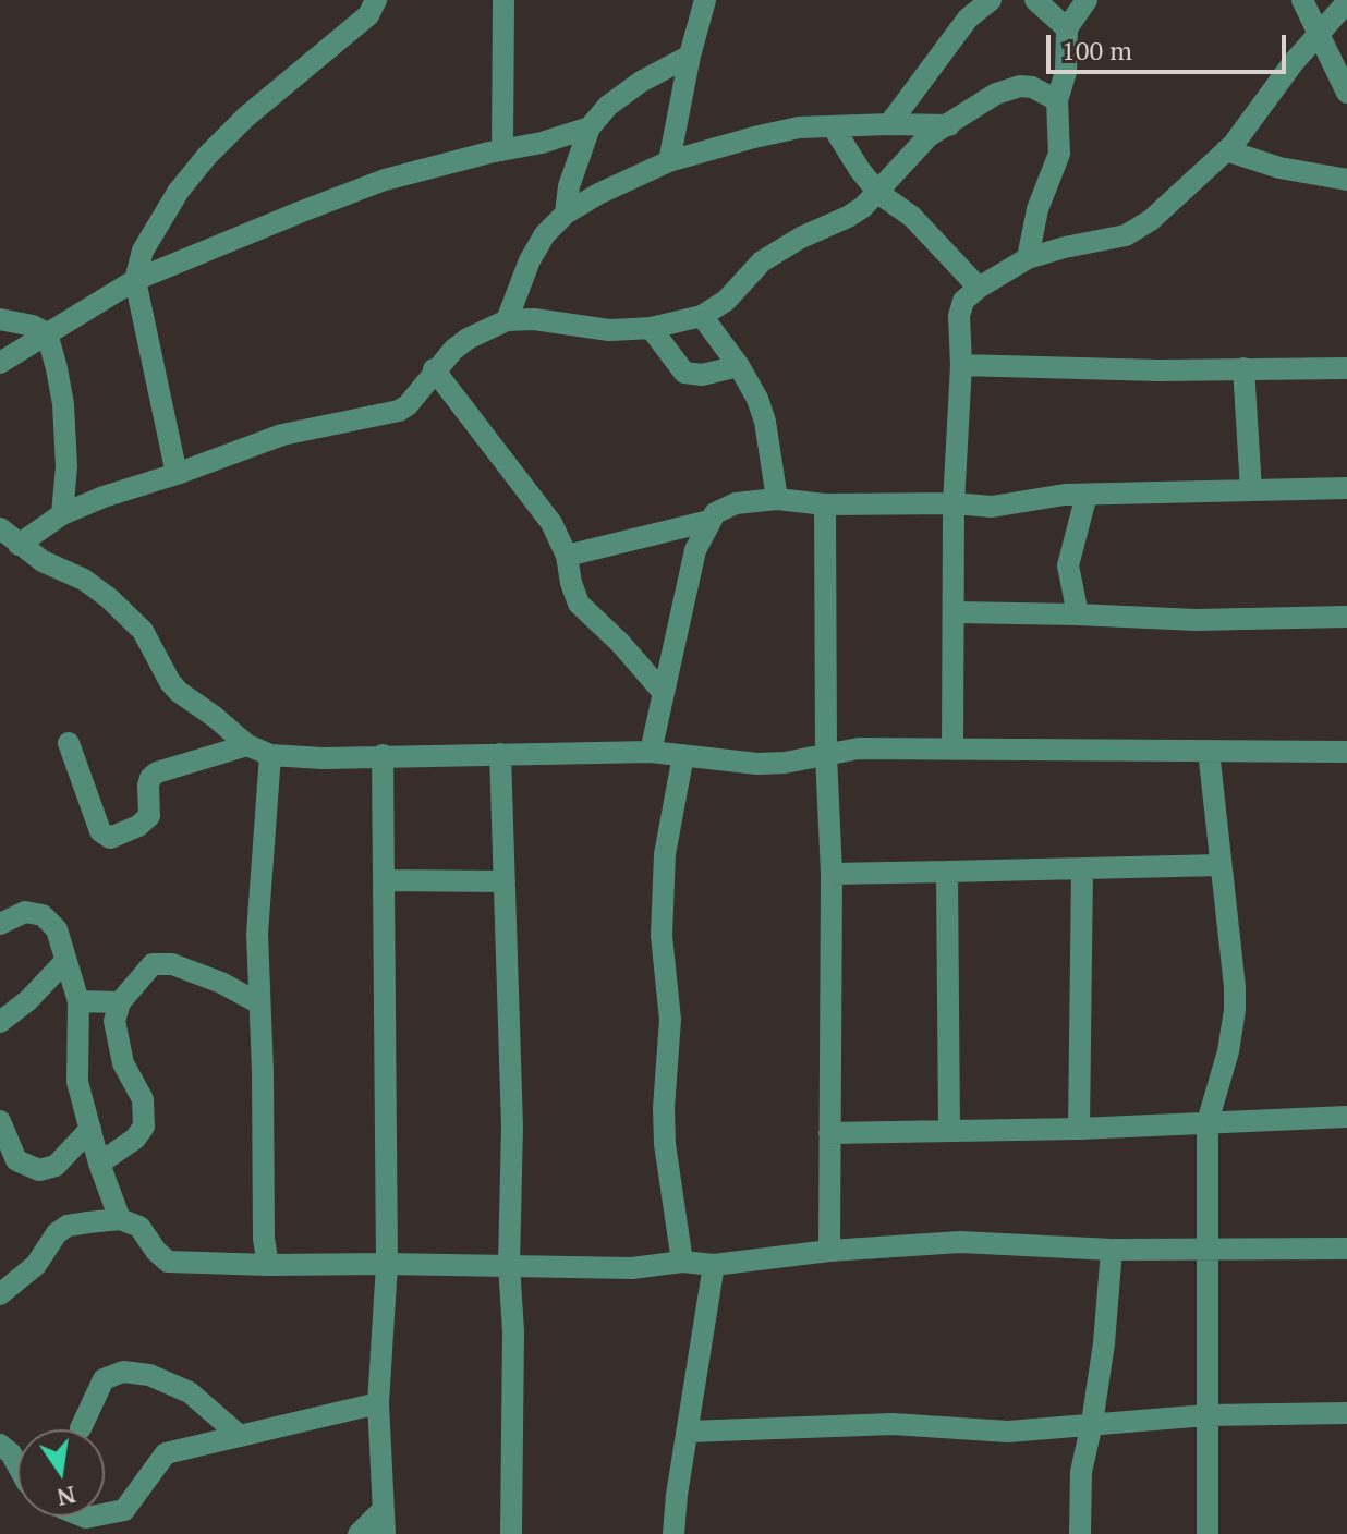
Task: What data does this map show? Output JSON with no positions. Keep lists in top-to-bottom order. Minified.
{"scale_bar":"100 m","north":"bottom"}
